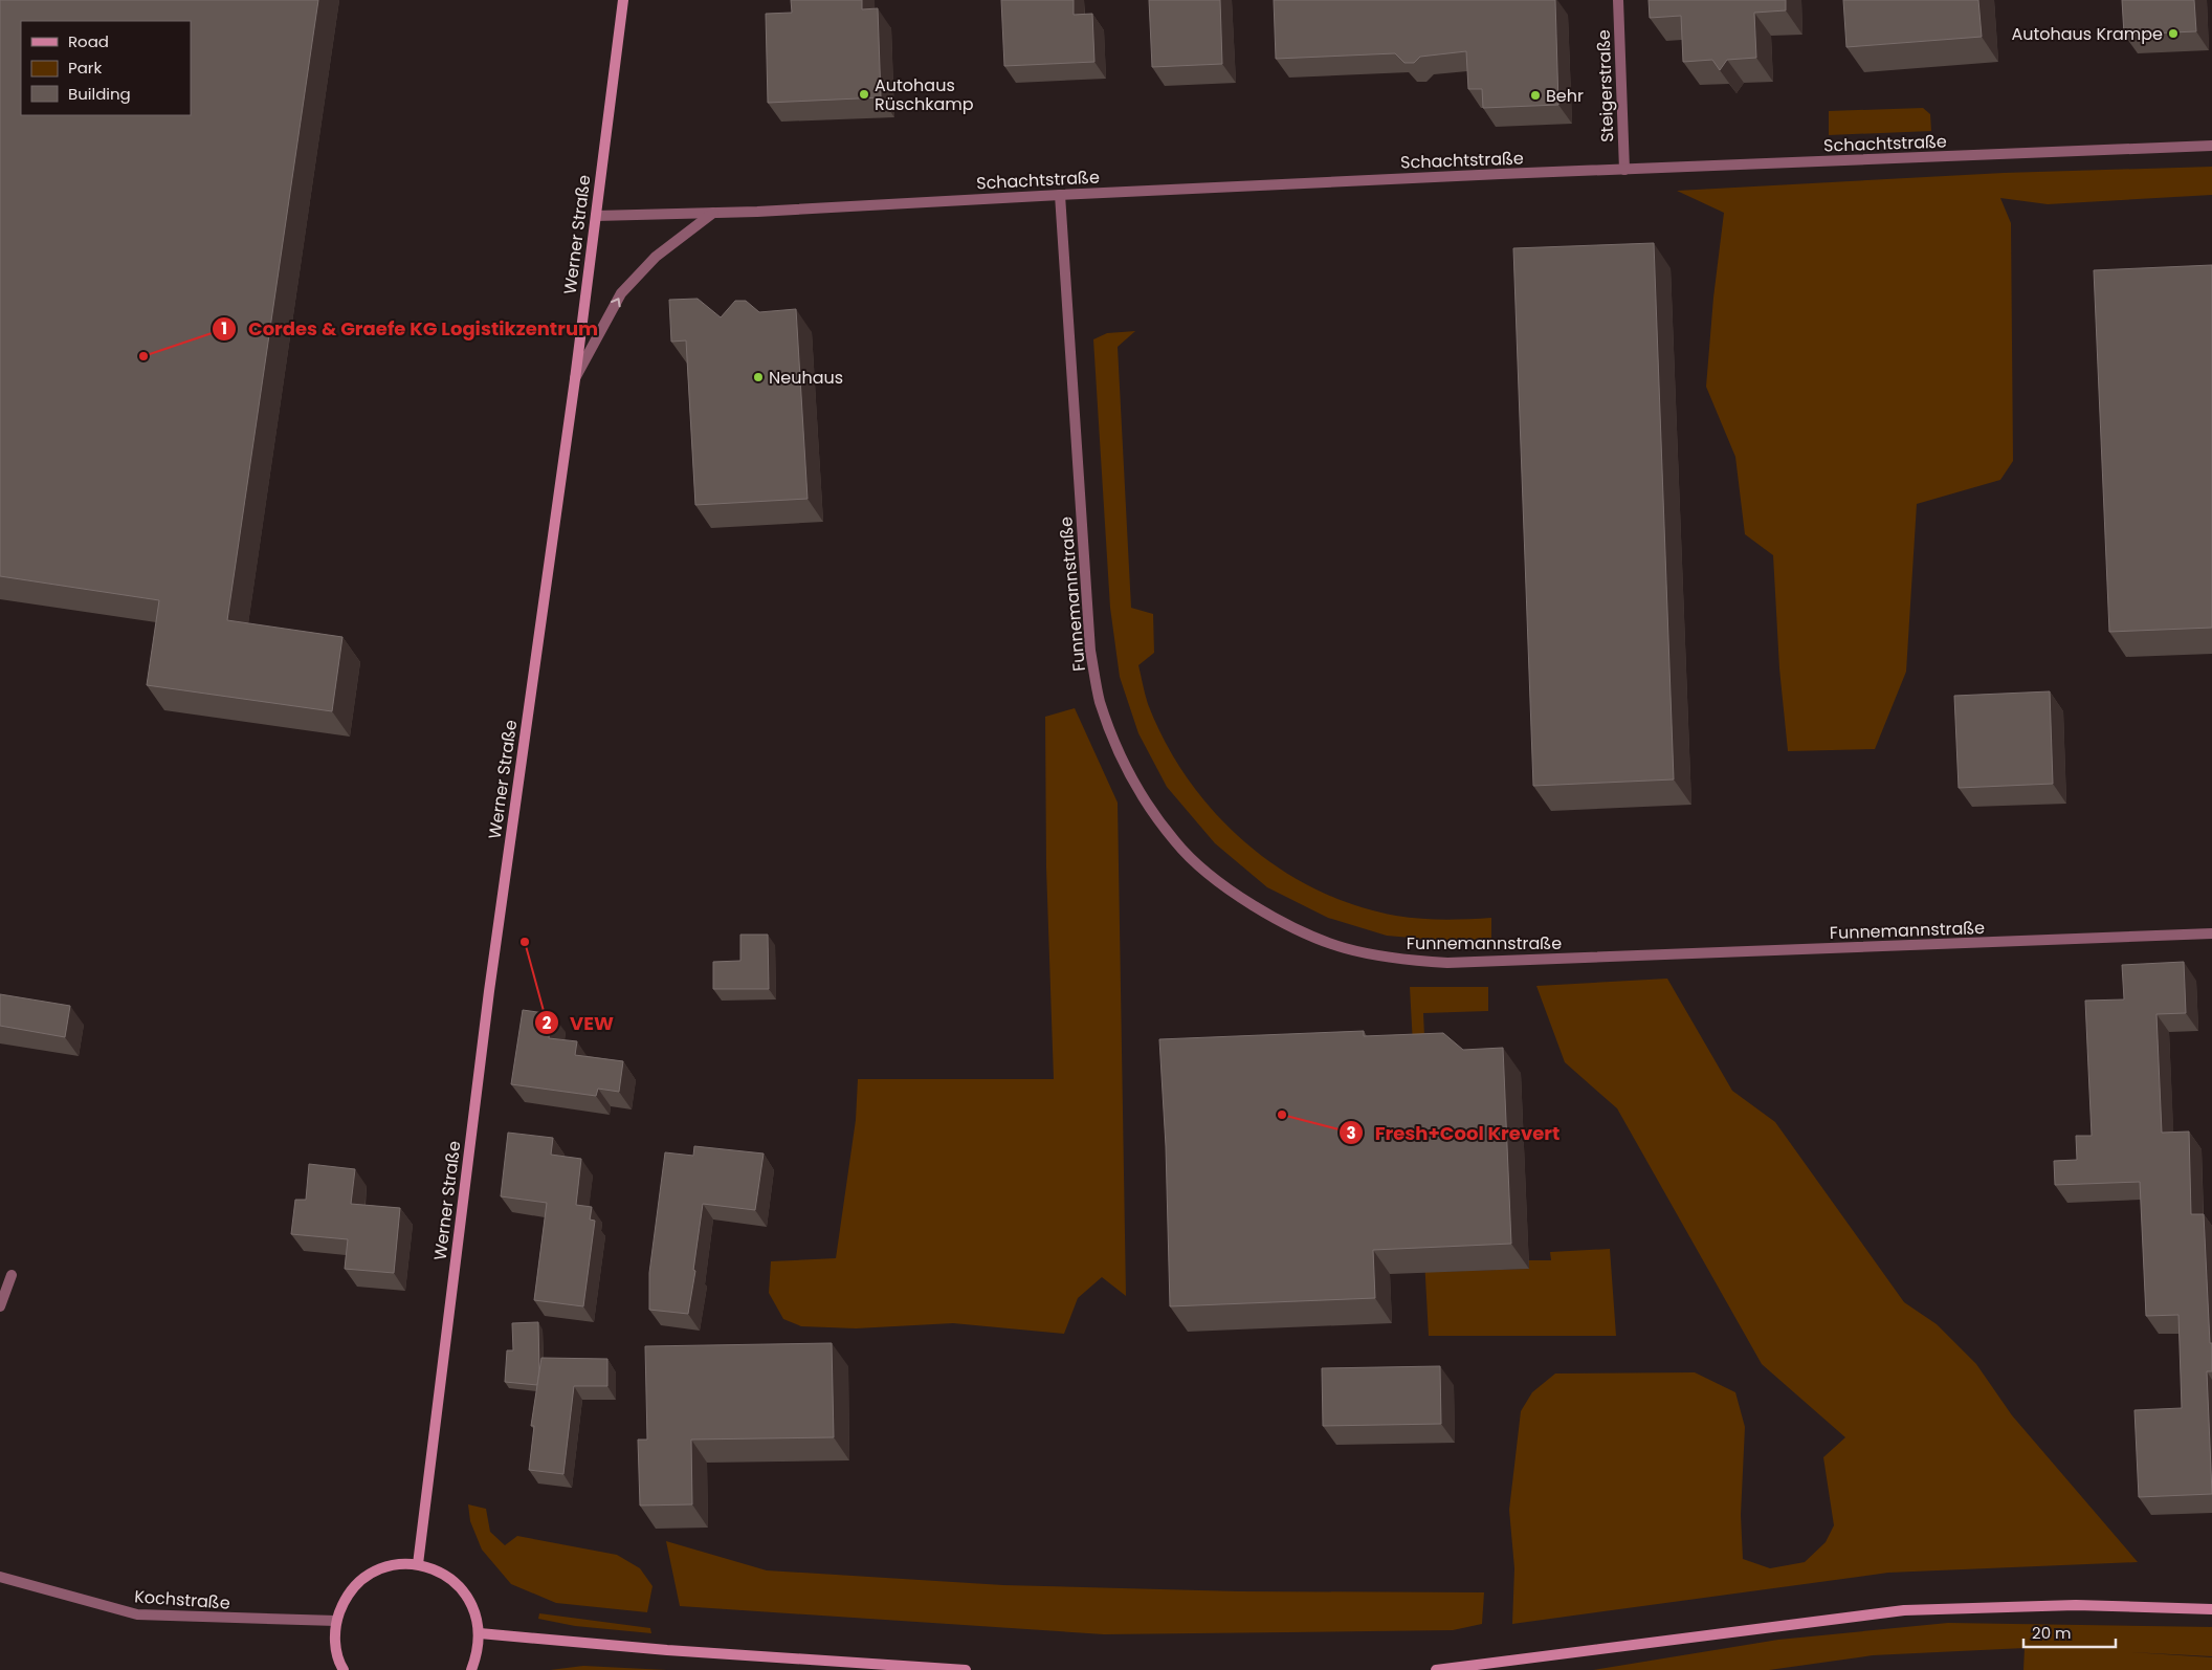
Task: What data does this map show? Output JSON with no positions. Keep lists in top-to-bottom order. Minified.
{"streets":{"main road":["Werner Straße"],"street":["Steigerstraße","Schachtstraße","Funnemannstraße","Kochstraße"]},"crossings":[["Steigerstraße","Schachtstraße"],["Schachtstraße","Werner Straße"],["Schachtstraße","Funnemannstraße"]],"places":["Autohaus Krampe","Autohaus Rüschkamp","Behr","Cordes & Graefe KG Logistikzentrum","Neuhaus","VEW","Fresh+Cool Krevert"],"legend":["Road","Park","Building"],"scale_bar":"20 m"}
